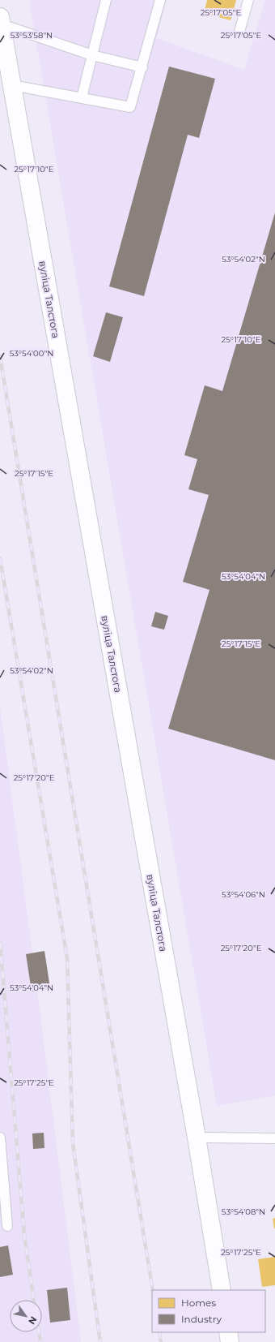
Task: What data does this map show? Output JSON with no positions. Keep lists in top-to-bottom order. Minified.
{"streets":{"main road":["вуліца Талстога"]},"legend":["Homes","Industry"],"north":"bottom right","coordinates":["25°17'05\"E","53°53'58\"N","25°17'10\"E","53°54'02\"N","53°54'00\"N","25°17'15\"E","53°54'04\"N","25°17'20\"E","53°54'06\"N","25°17'25\"E","53°54'08\"N"]}
